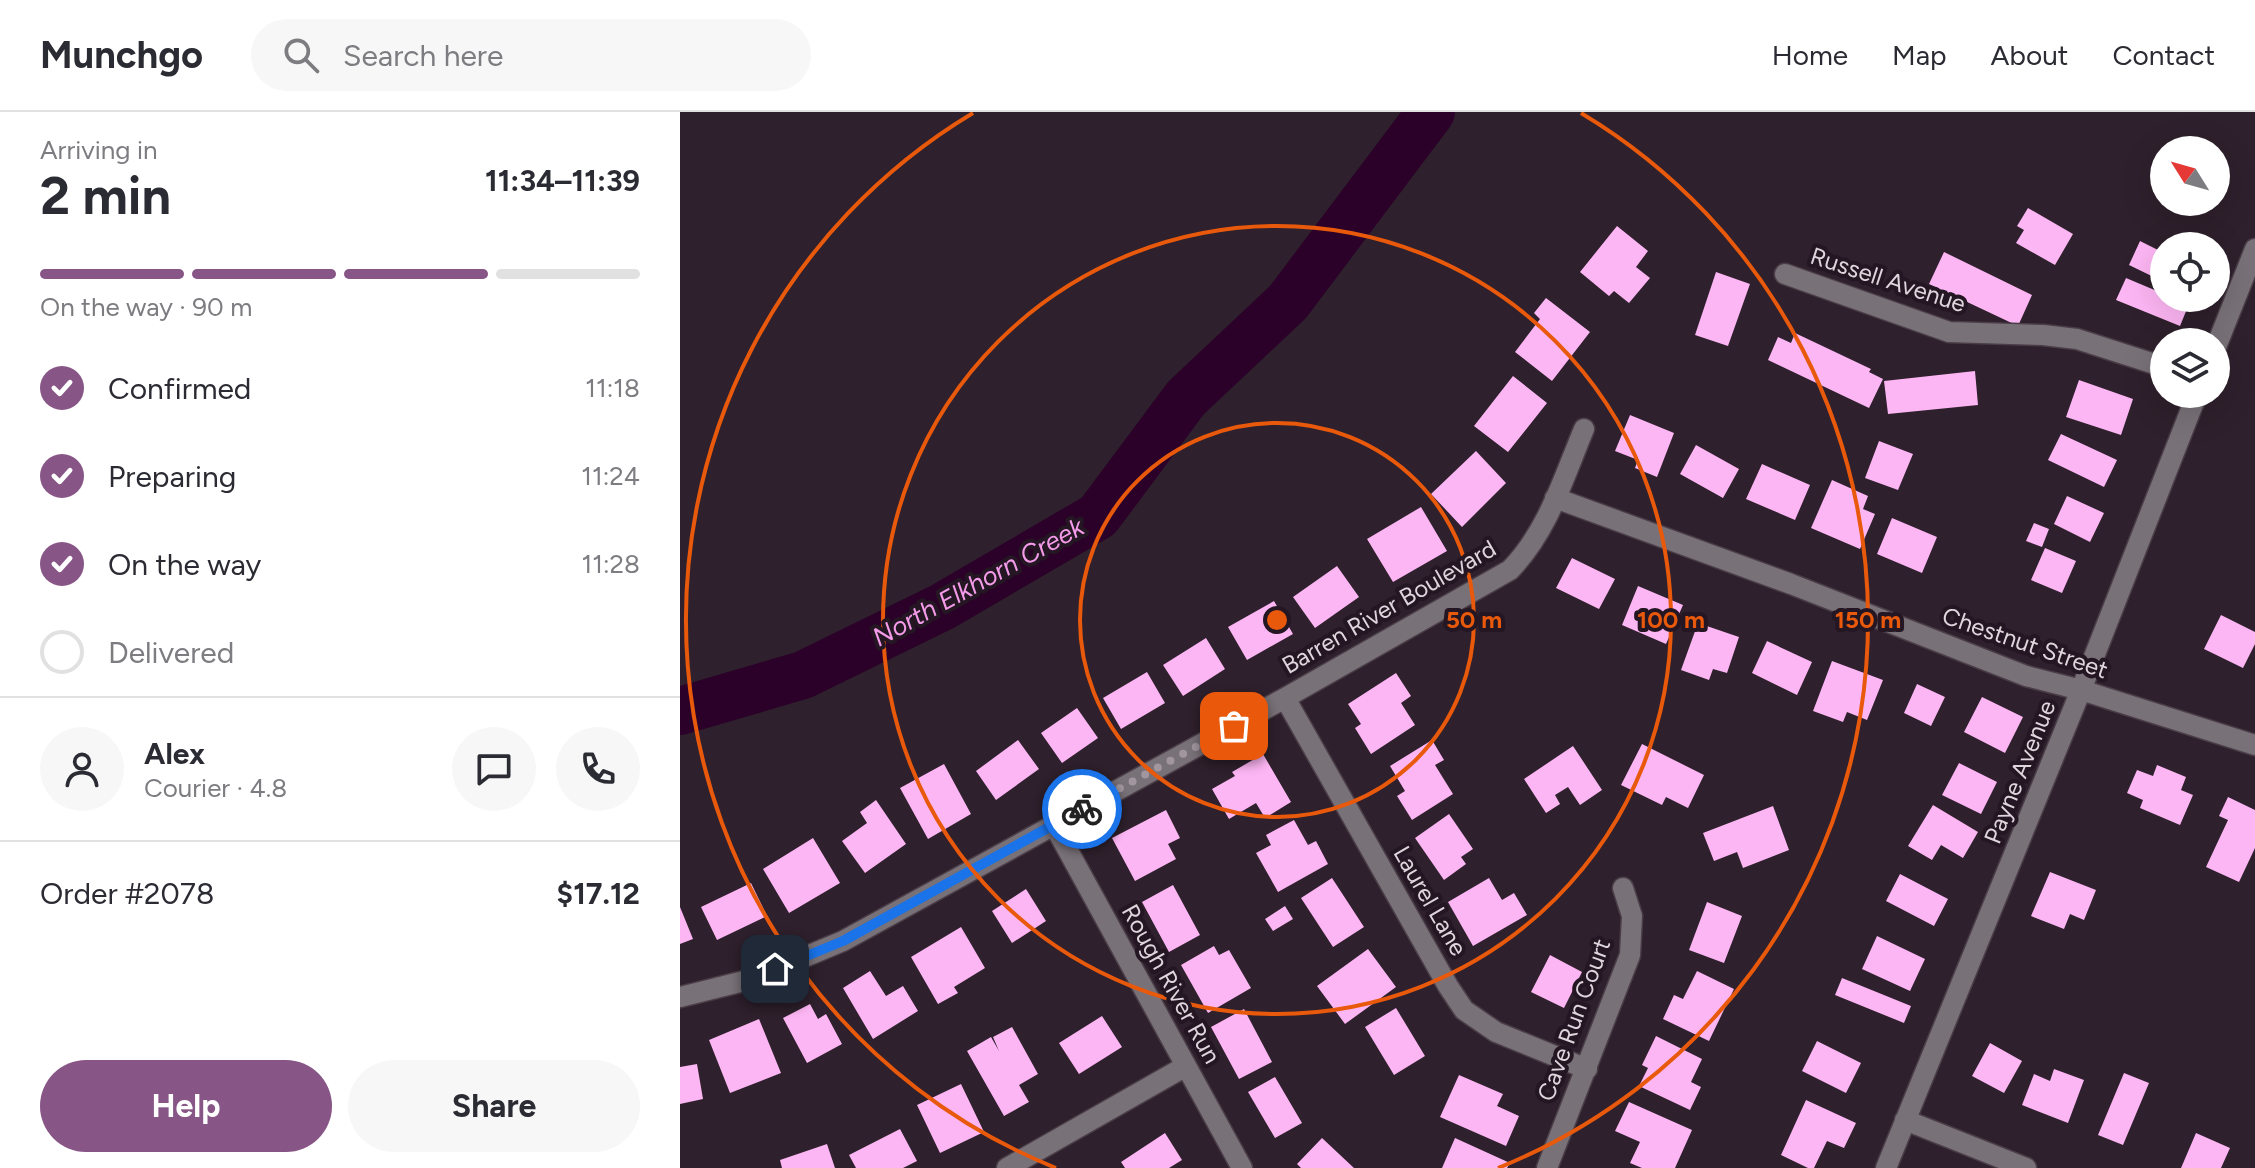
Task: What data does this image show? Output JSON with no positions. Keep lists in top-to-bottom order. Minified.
{"streets":{"street":["Russell Avenue","Barren River Boulevard","Chestnut Street","Payne Avenue","Laurel Lane","Rough River Run","Cave Run Court"]},"crossings":[["Barren River Boulevard","Chestnut Street"],["Barren River Boulevard","Laurel Lane"],["Barren River Boulevard","Rough River Run"],["Chestnut Street","Payne Avenue"],["Laurel Lane","Cave Run Court"]],"water":["North Elkhorn Creek"],"north":"top left","page":{"header":"Munchgo","search":"Search here","nav":["Home","Map","About","Contact"],"heading":["2 min","Arriving in","11:34–11:39"],"panel":["Alex","Courier · 4.8","Order #2078","$17.12"],"bar":"On the way · 90 m","list":[["Confirmed","11:18"],["Preparing","11:24"],["On the way","11:28"],"Delivered"],"buttons":["Help","Share"]},"rings":["50 m","100 m","150 m"]}
